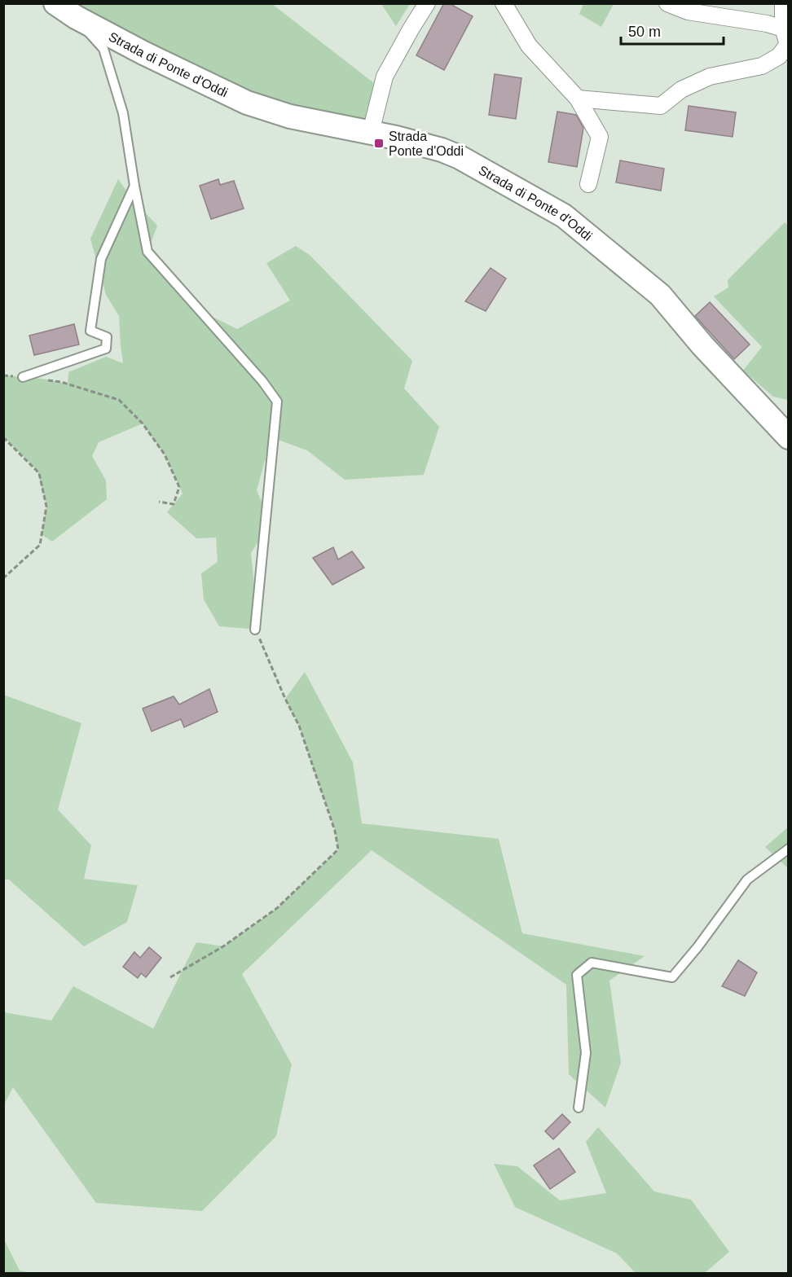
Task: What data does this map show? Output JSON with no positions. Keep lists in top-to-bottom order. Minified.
{"streets":{"street":["Strada di Ponte d'Oddi"]},"places":{"transit":["Strada Ponte d'Oddi"]},"scale_bar":"50 m"}
